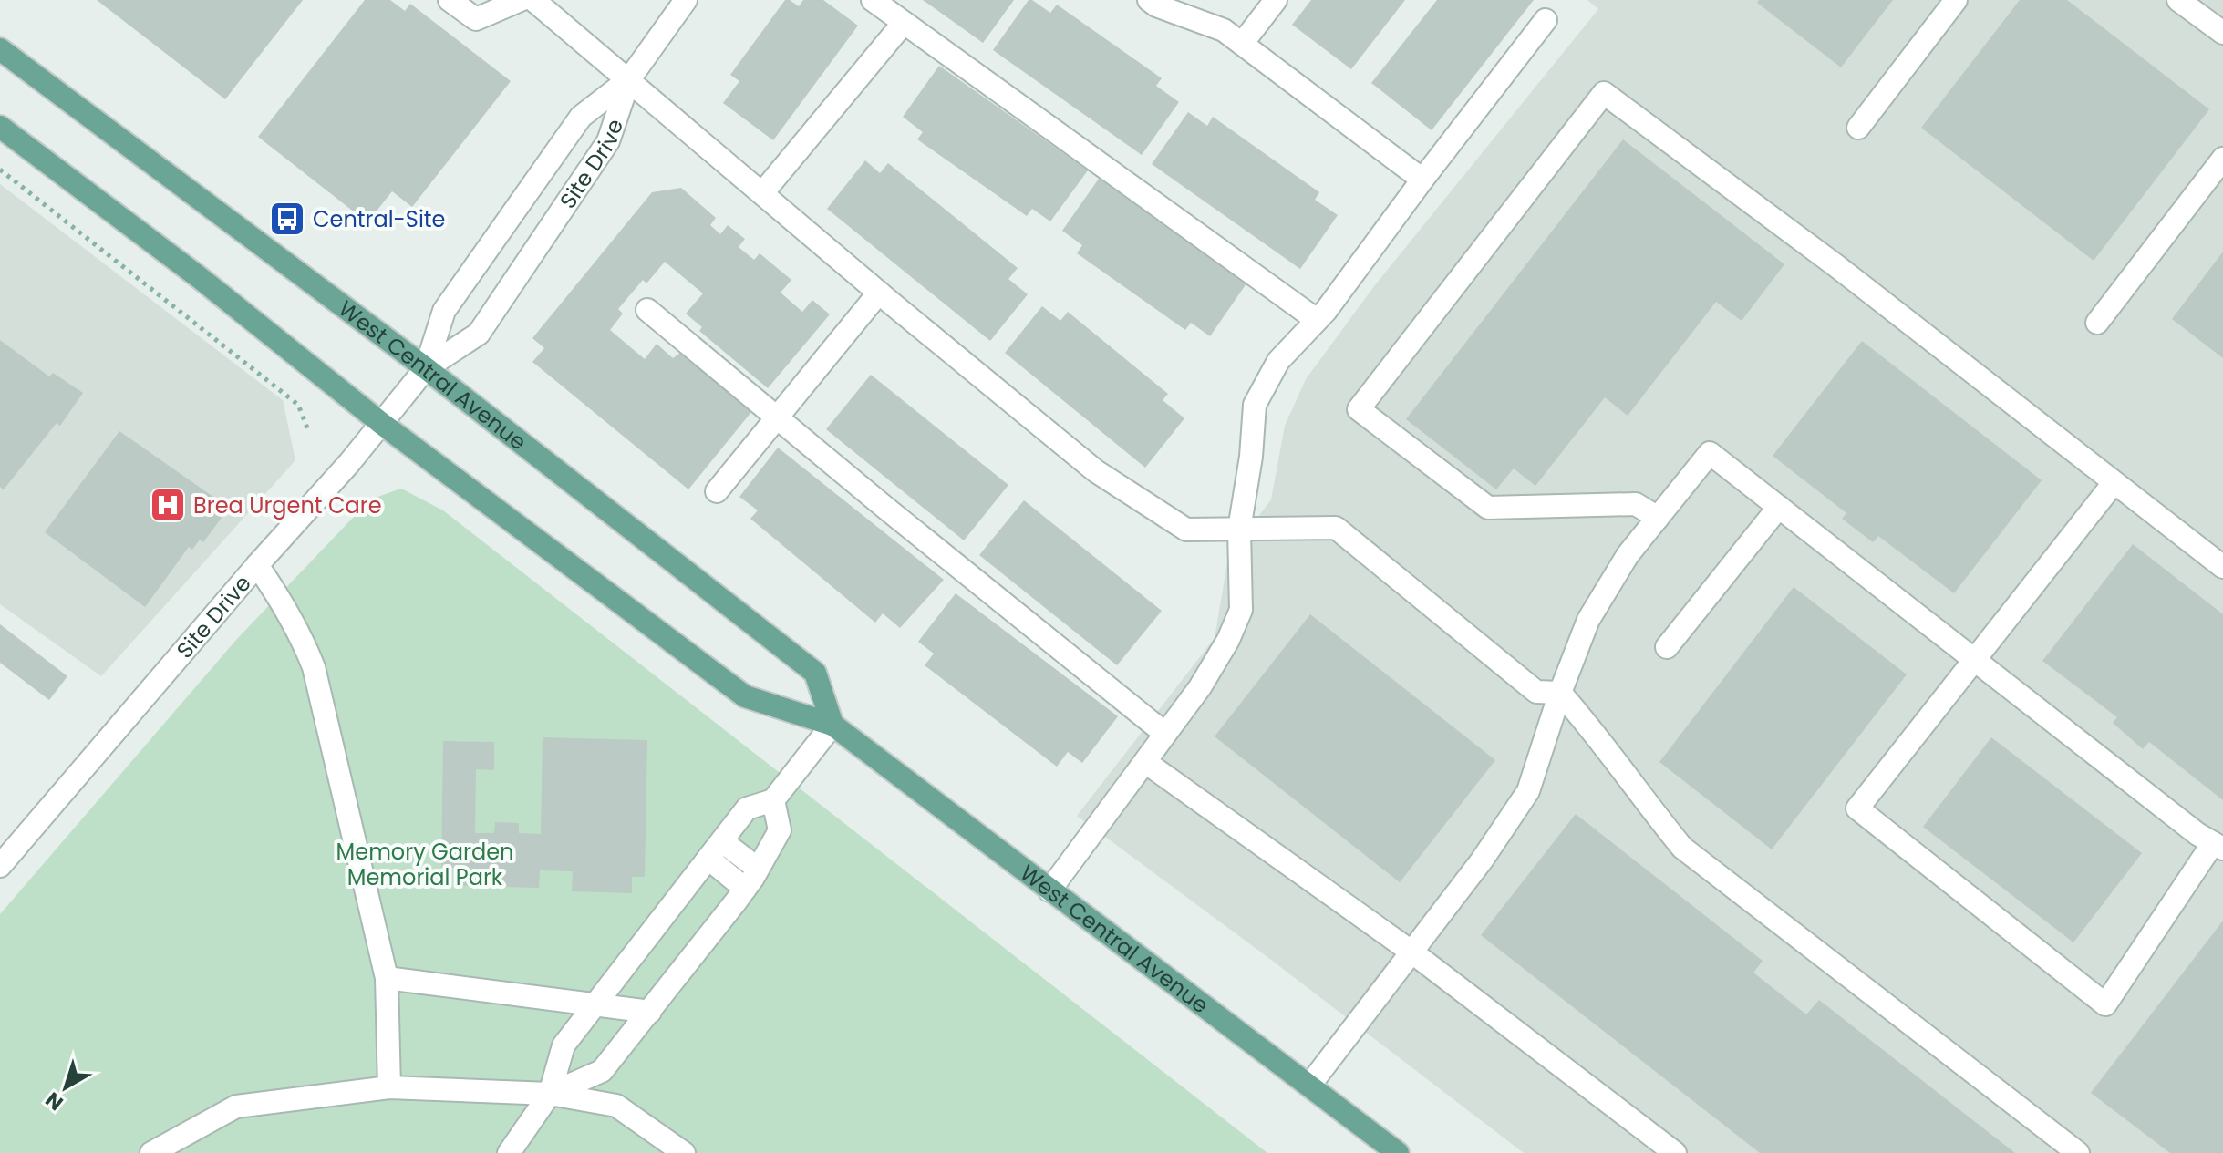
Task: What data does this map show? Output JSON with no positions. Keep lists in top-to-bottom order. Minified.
{"streets":{"main road":["West Central Avenue"],"street":["Site Drive"]},"crossings":[["Site Drive","West Central Avenue"]],"parks":["Memory Garden Memorial Park"],"places":{"bus stop":["Central-Site"],"hospital":["Brea Urgent Care"]},"north":"bottom left"}
